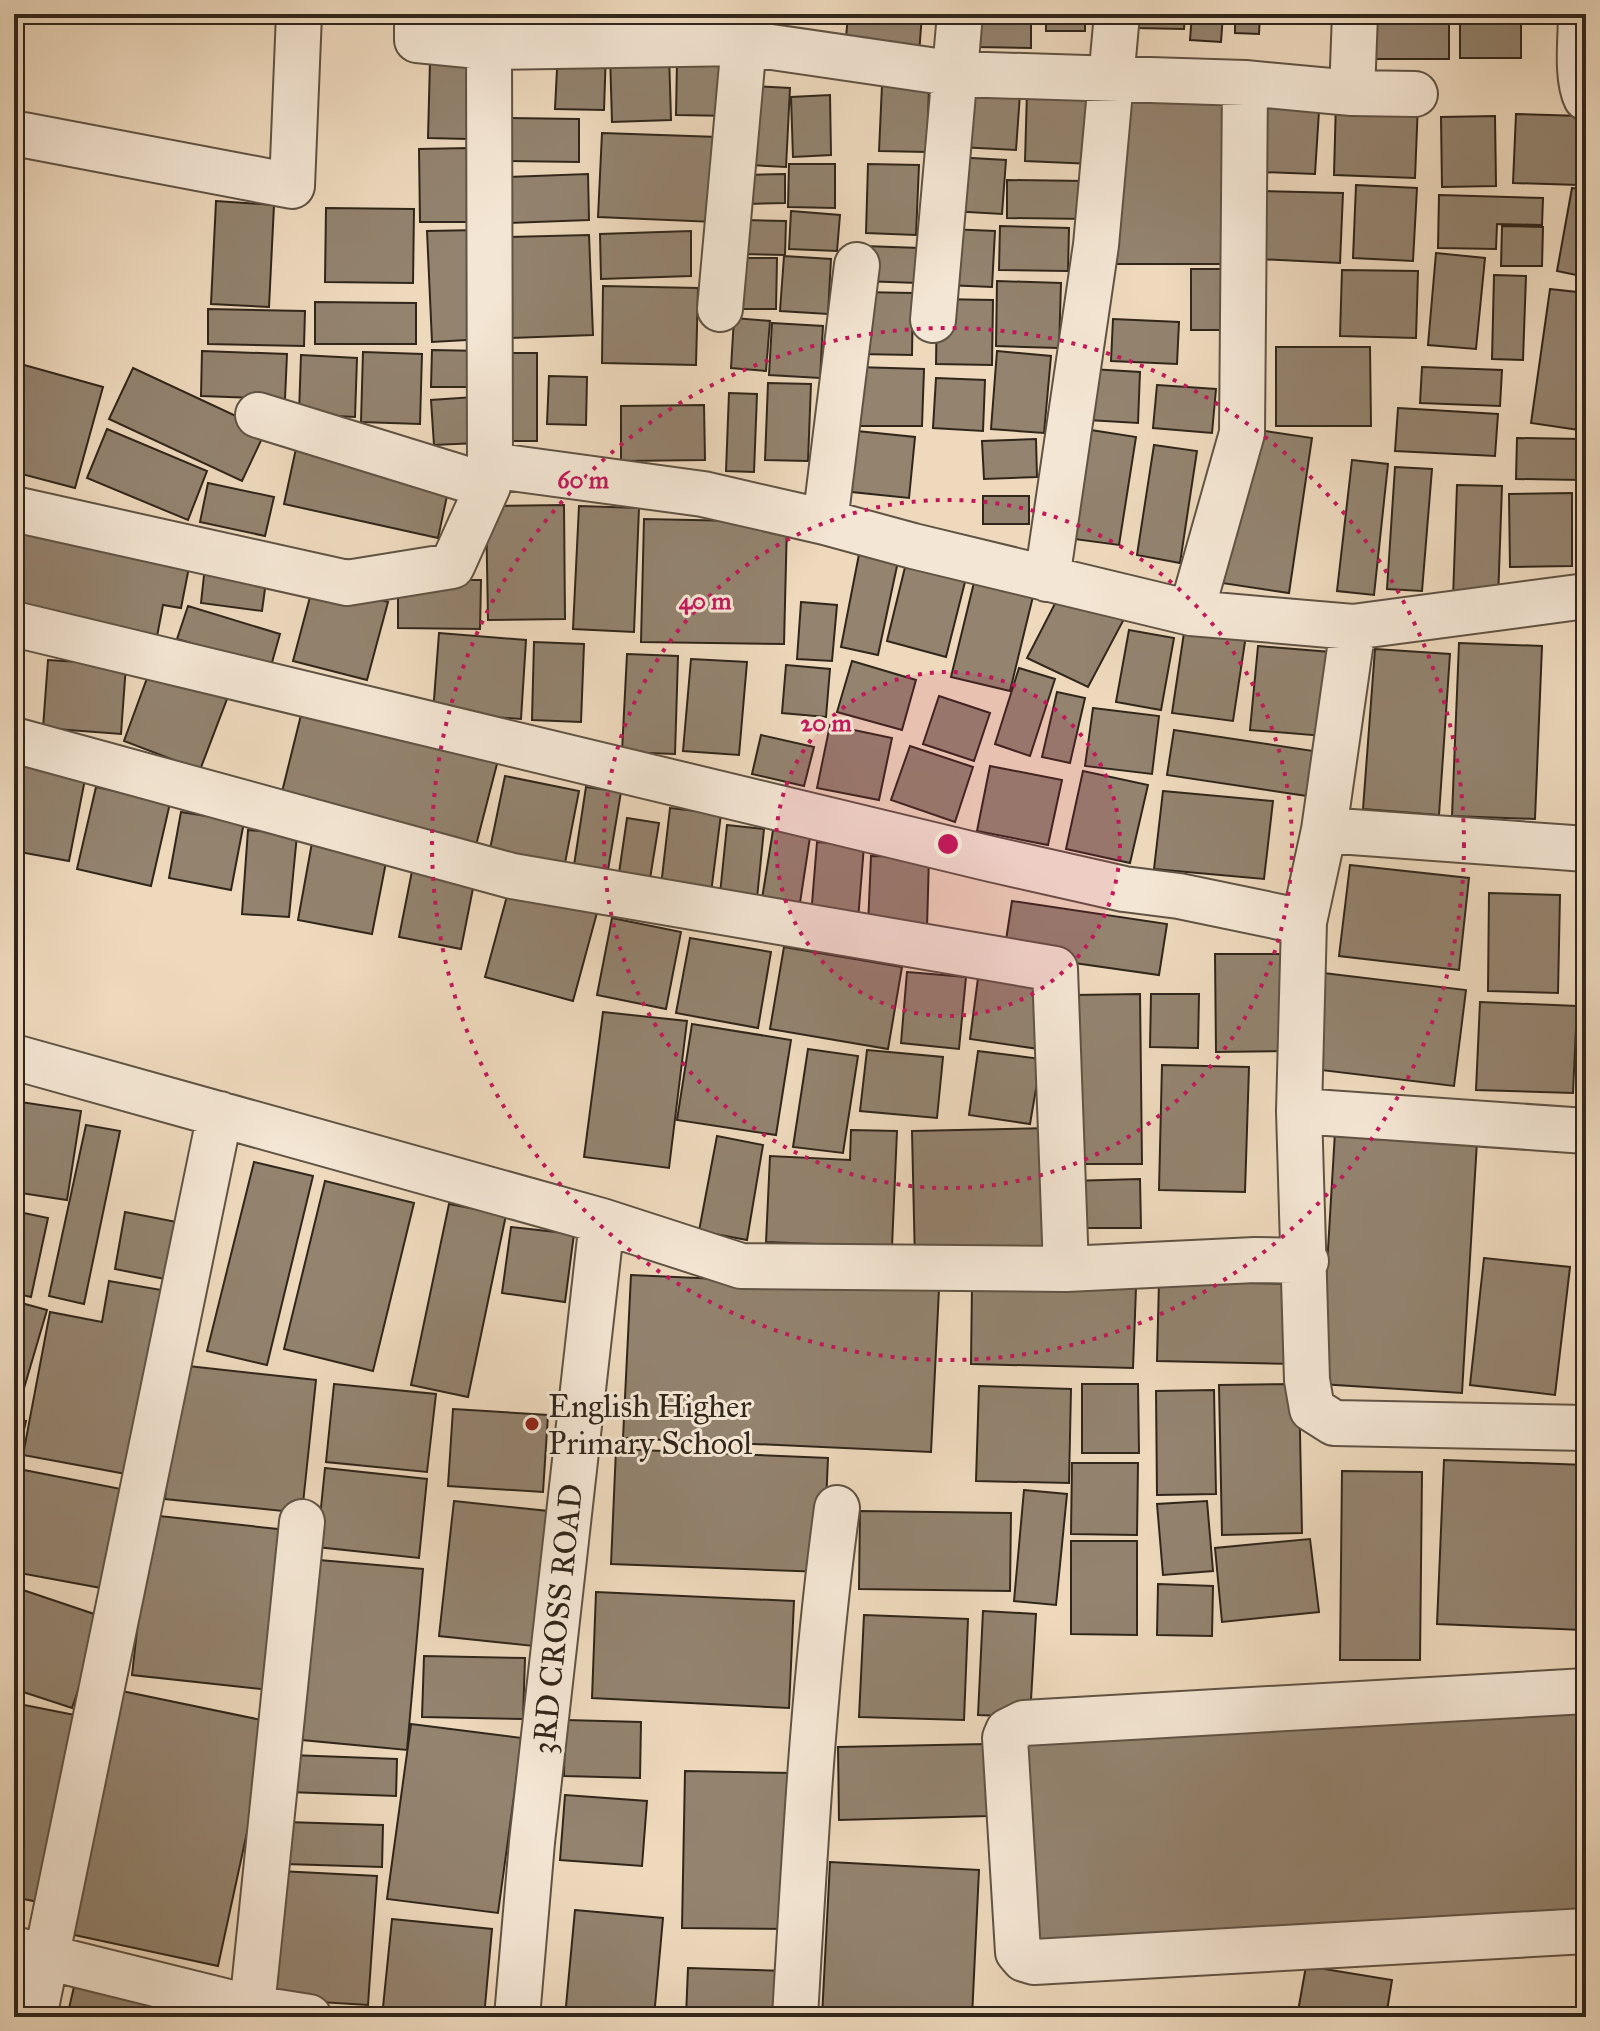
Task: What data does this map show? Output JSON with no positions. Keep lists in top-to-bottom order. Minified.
{"streets":{"street":["3RD CROSS ROAD"]},"places":["English Higher Primary School"],"rings":["60 m","40 m","20 m"]}
